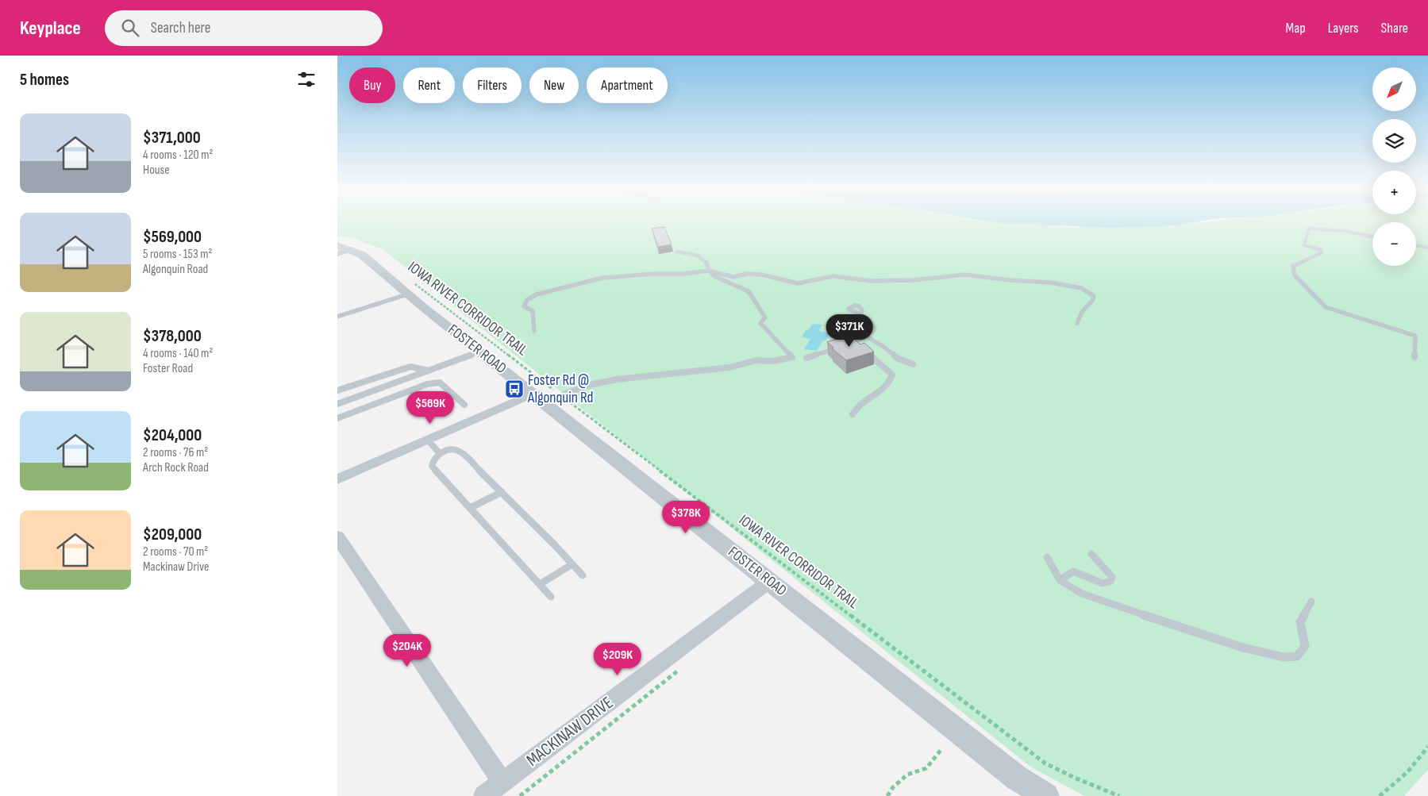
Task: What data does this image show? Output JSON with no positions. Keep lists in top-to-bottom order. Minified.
{"streets":{"street":["FOSTER ROAD","MACKINAW DRIVE"],"path":["IOWA RIVER CORRIDOR TRAIL"]},"crossings":[["IOWA RIVER CORRIDOR TRAIL","FOSTER ROAD"],["FOSTER ROAD","MACKINAW DRIVE"]],"places":{"bus stop":["Foster Rd @ Algonquin Rd"]},"north":"bottom left","page":{"header":"Keyplace","search":"Search here","nav":["Map","Layers","Share"],"heading":"5 homes","map_buttons":["+","−"],"chip":["Buy","Rent","Filters","New","Apartment"],"list":[{"name":"$371,000","note":"4 rooms · 120 m² · House"},{"name":"$569,000","note":"5 rooms · 153 m² · Algonquin Road"},{"name":"$378,000","note":"4 rooms · 140 m² · Foster Road"},{"name":"$204,000","note":"2 rooms · 76 m² · Arch Rock Road"},{"name":"$209,000","note":"2 rooms · 70 m² · Mackinaw Drive"}],"price":["$371K","$569K","$378K","$204K","$209K"]}}
